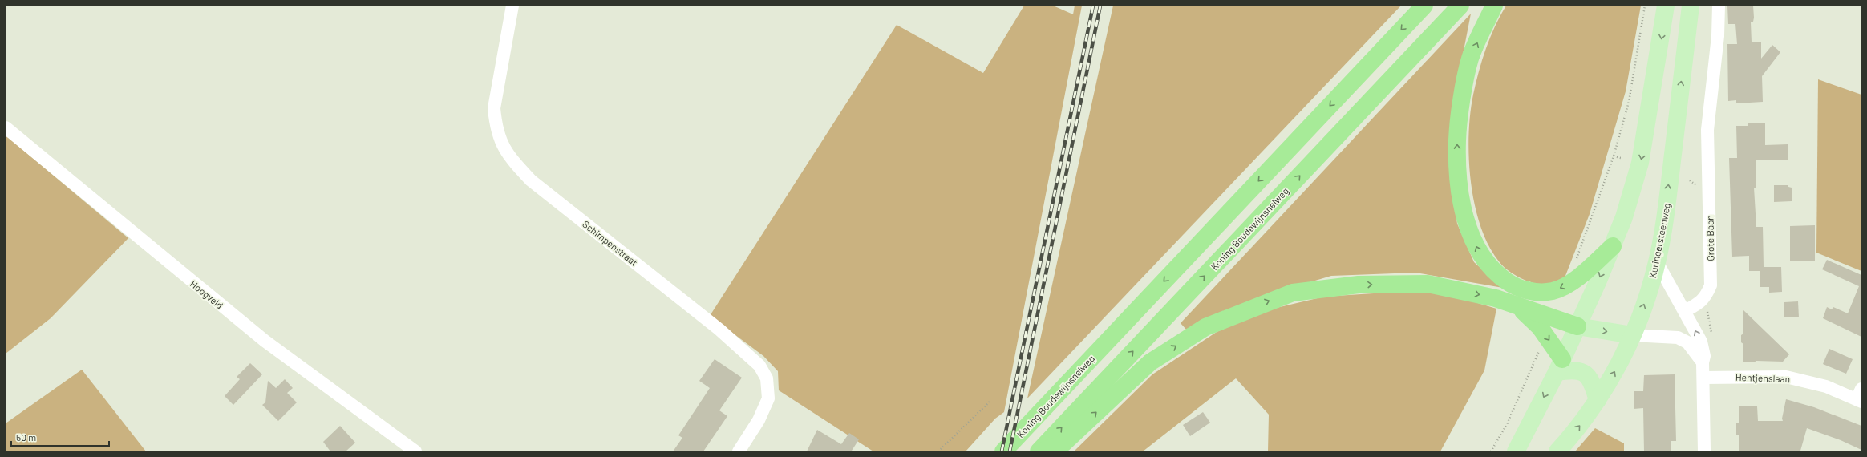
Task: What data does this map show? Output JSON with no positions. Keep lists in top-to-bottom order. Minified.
{"streets":{"highway":["Koning Boudewijnsnelweg"],"main road":["Kuringersteenweg"],"street":["Grote Baan","Schimpenstraat","Hoogveld","Hentjenslaan"]},"scale_bar":"50 m"}
